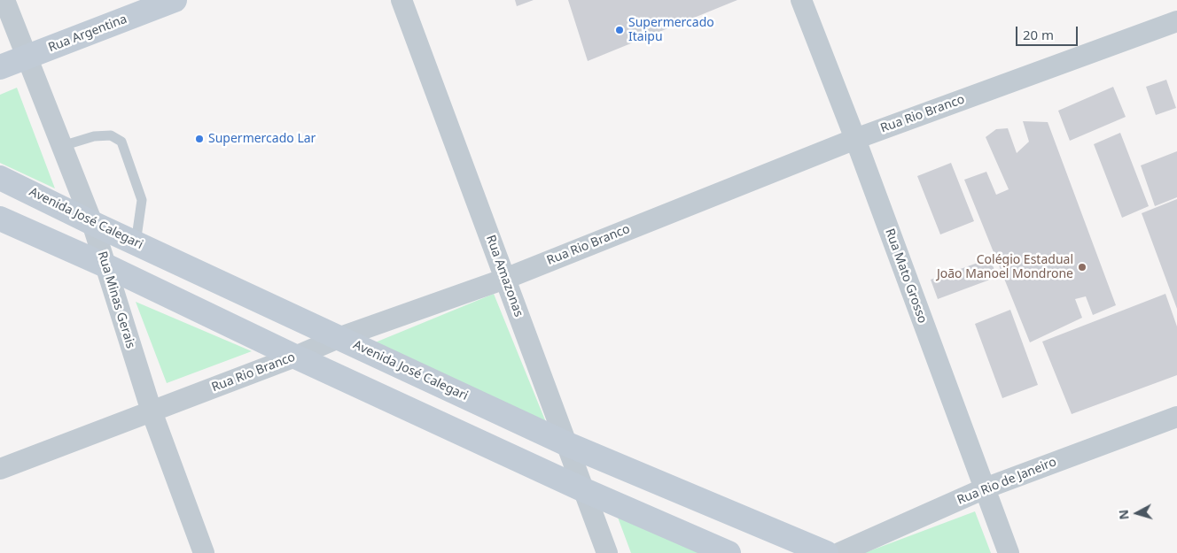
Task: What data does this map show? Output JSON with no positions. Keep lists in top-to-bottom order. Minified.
{"streets":{"street":["Rua Argentina","Rua Rio Branco","Avenida José Calegari","Rua Amazonas","Rua Mato Grosso","Rua Minas Gerais","Rua Rio de Janeiro"]},"crossings":[["Rua Argentina","Rua Minas Gerais"],["Rua Rio Branco","Avenida José Calegari"],["Rua Rio Branco","Rua Amazonas"],["Rua Rio Branco","Rua Mato Grosso"],["Rua Rio Branco","Rua Minas Gerais"],["Avenida José Calegari","Rua Amazonas"],["Avenida José Calegari","Rua Minas Gerais"],["Rua Mato Grosso","Rua Rio de Janeiro"]],"places":["Supermercado Itaipu","Supermercado Lar","Colégio Estadual João Manoel Mondrone"],"scale_bar":"20 m","north":"left"}
